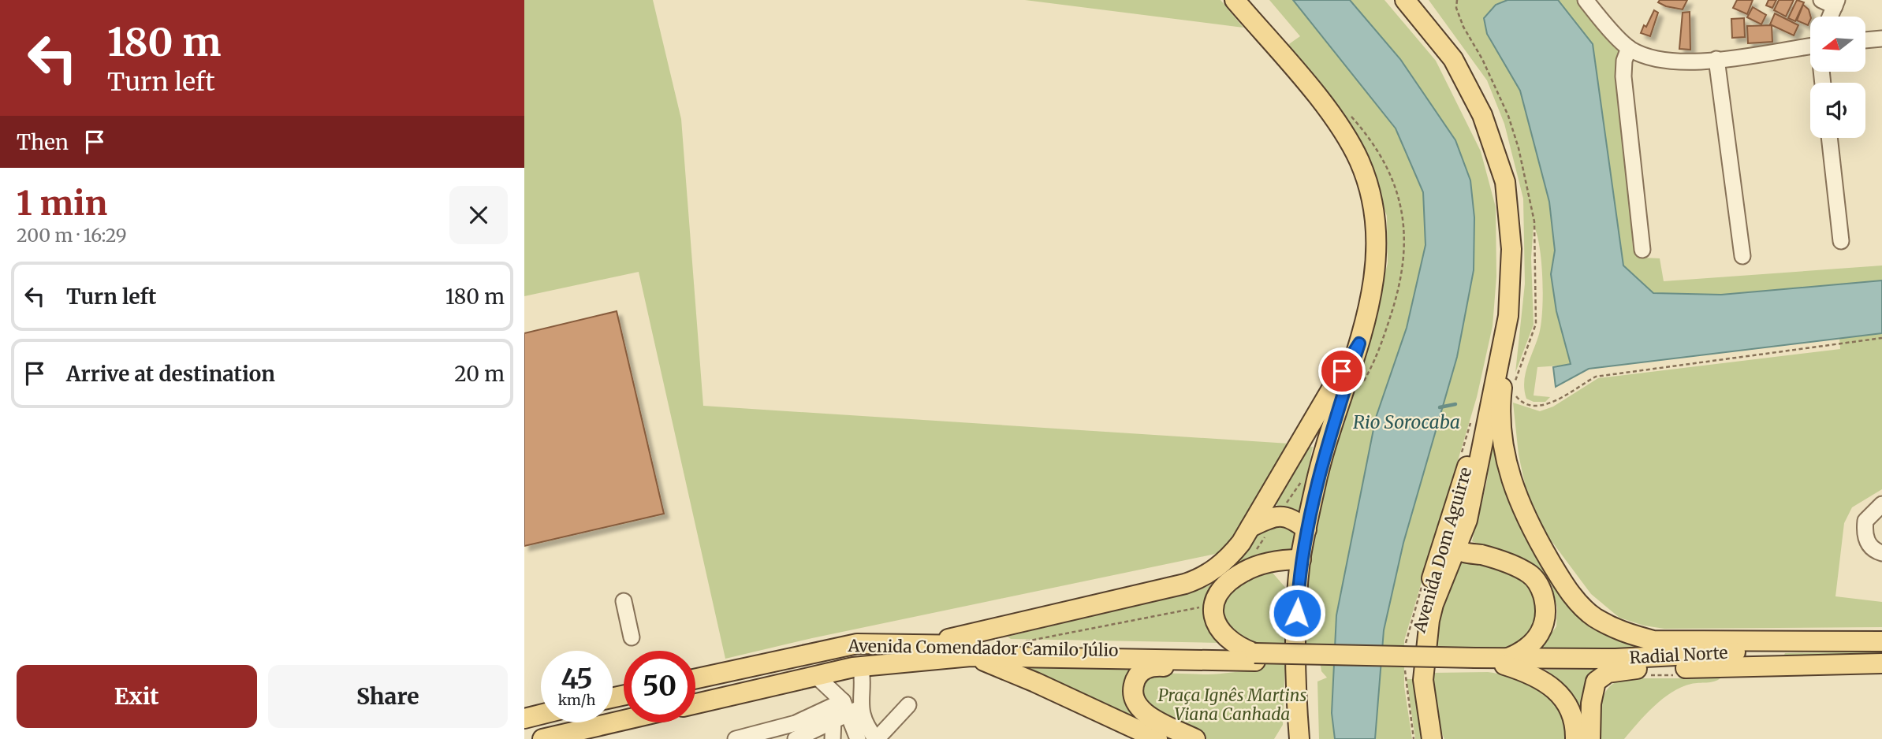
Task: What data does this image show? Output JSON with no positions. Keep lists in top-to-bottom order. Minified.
{"streets":{"main road":["Avenida Dom Aguirre","Avenida Comendador Camilo Júlio","Radial Norte"]},"crossings":[["Avenida Comendador Camilo Júlio","Radial Norte"]],"water":["Rio Sorocaba"],"parks":["Praça Ignês Martins Viana Canhada"],"north":"left","page":{"turn":["180 m","Turn left"],"then":"Then","heading":["1 min","200 m · 16:29"],"list":[{"name":"Turn left","value":"180 m"},{"name":"Arrive at destination","value":"20 m"}],"speed":"45 km/h","limit":"50","buttons":["Exit","Share"]}}
